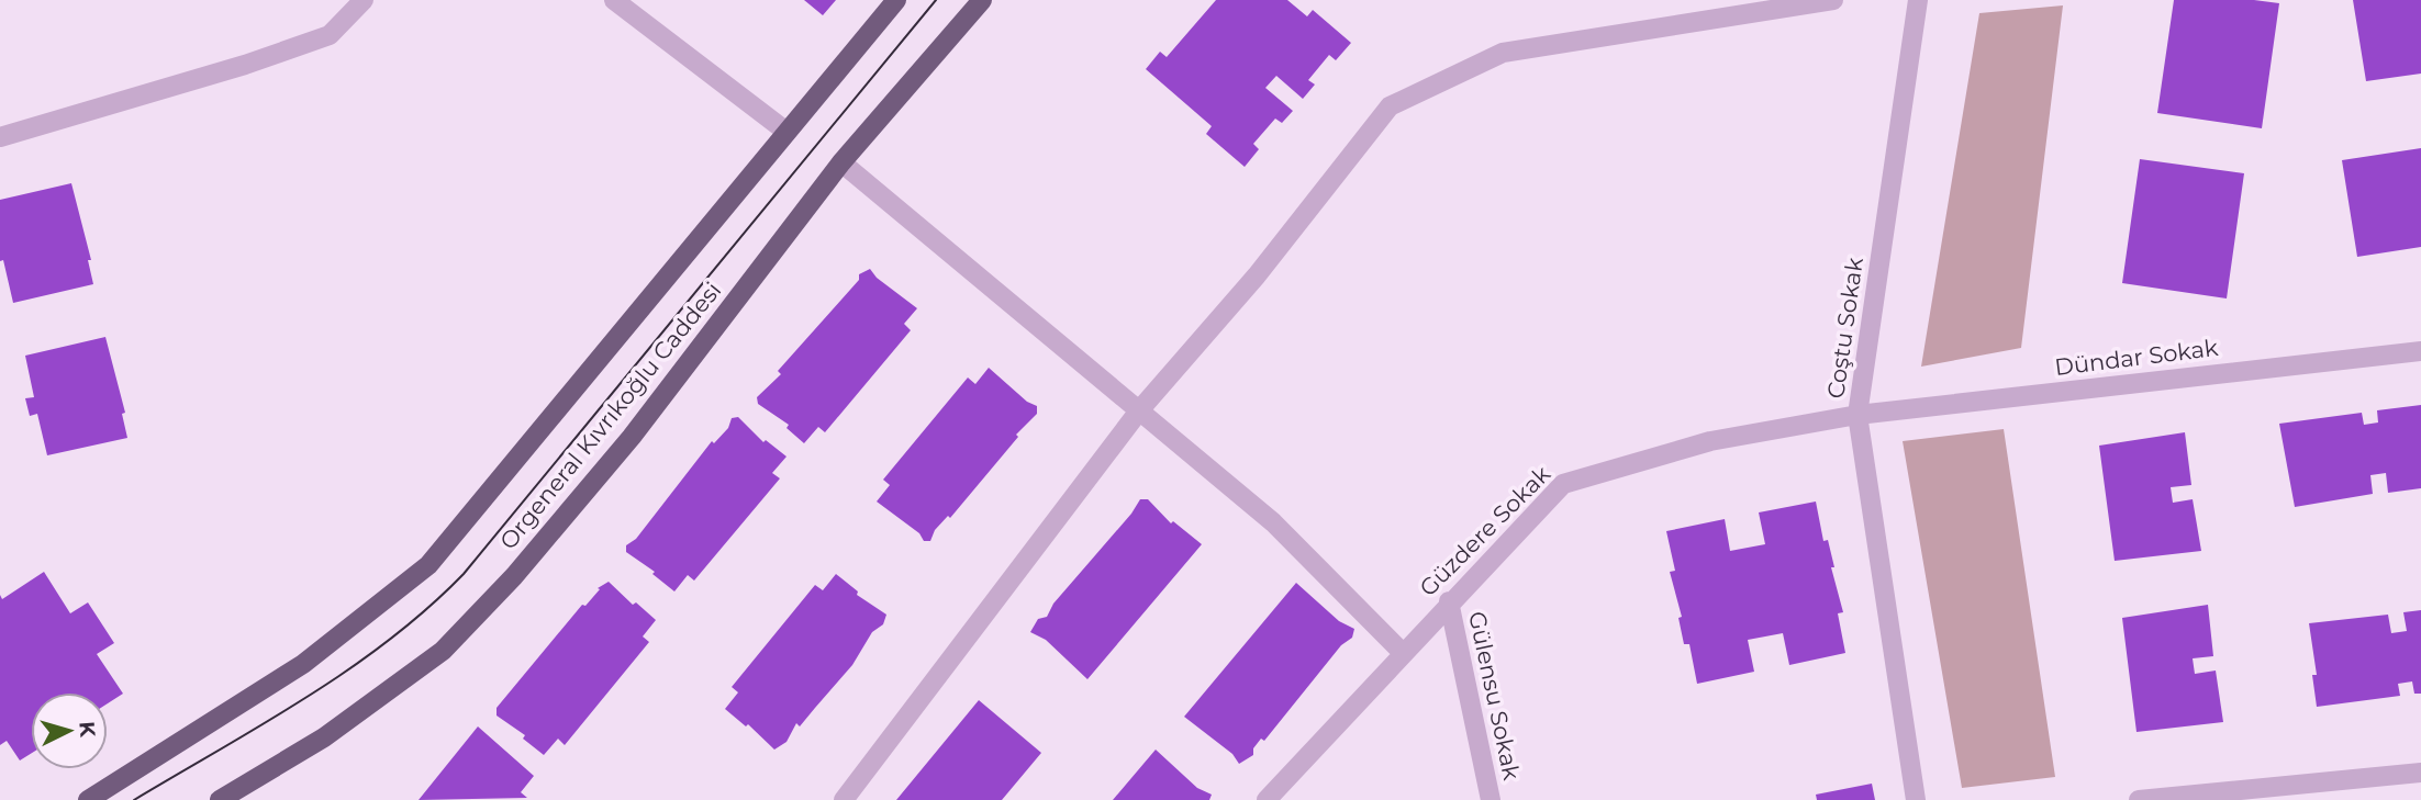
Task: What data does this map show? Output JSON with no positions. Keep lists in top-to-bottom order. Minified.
{"streets":{"main road":["Orgeneral Kıvrıkoğlu Caddesi"],"street":["Coştu Sokak","Dündar Sokak","Güzdere Sokak","Gülensu Sokak"]},"crossings":[["Coştu Sokak","Dündar Sokak"],["Coştu Sokak","Güzdere Sokak"],["Dündar Sokak","Güzdere Sokak"],["Güzdere Sokak","Gülensu Sokak"]],"north":"right"}
